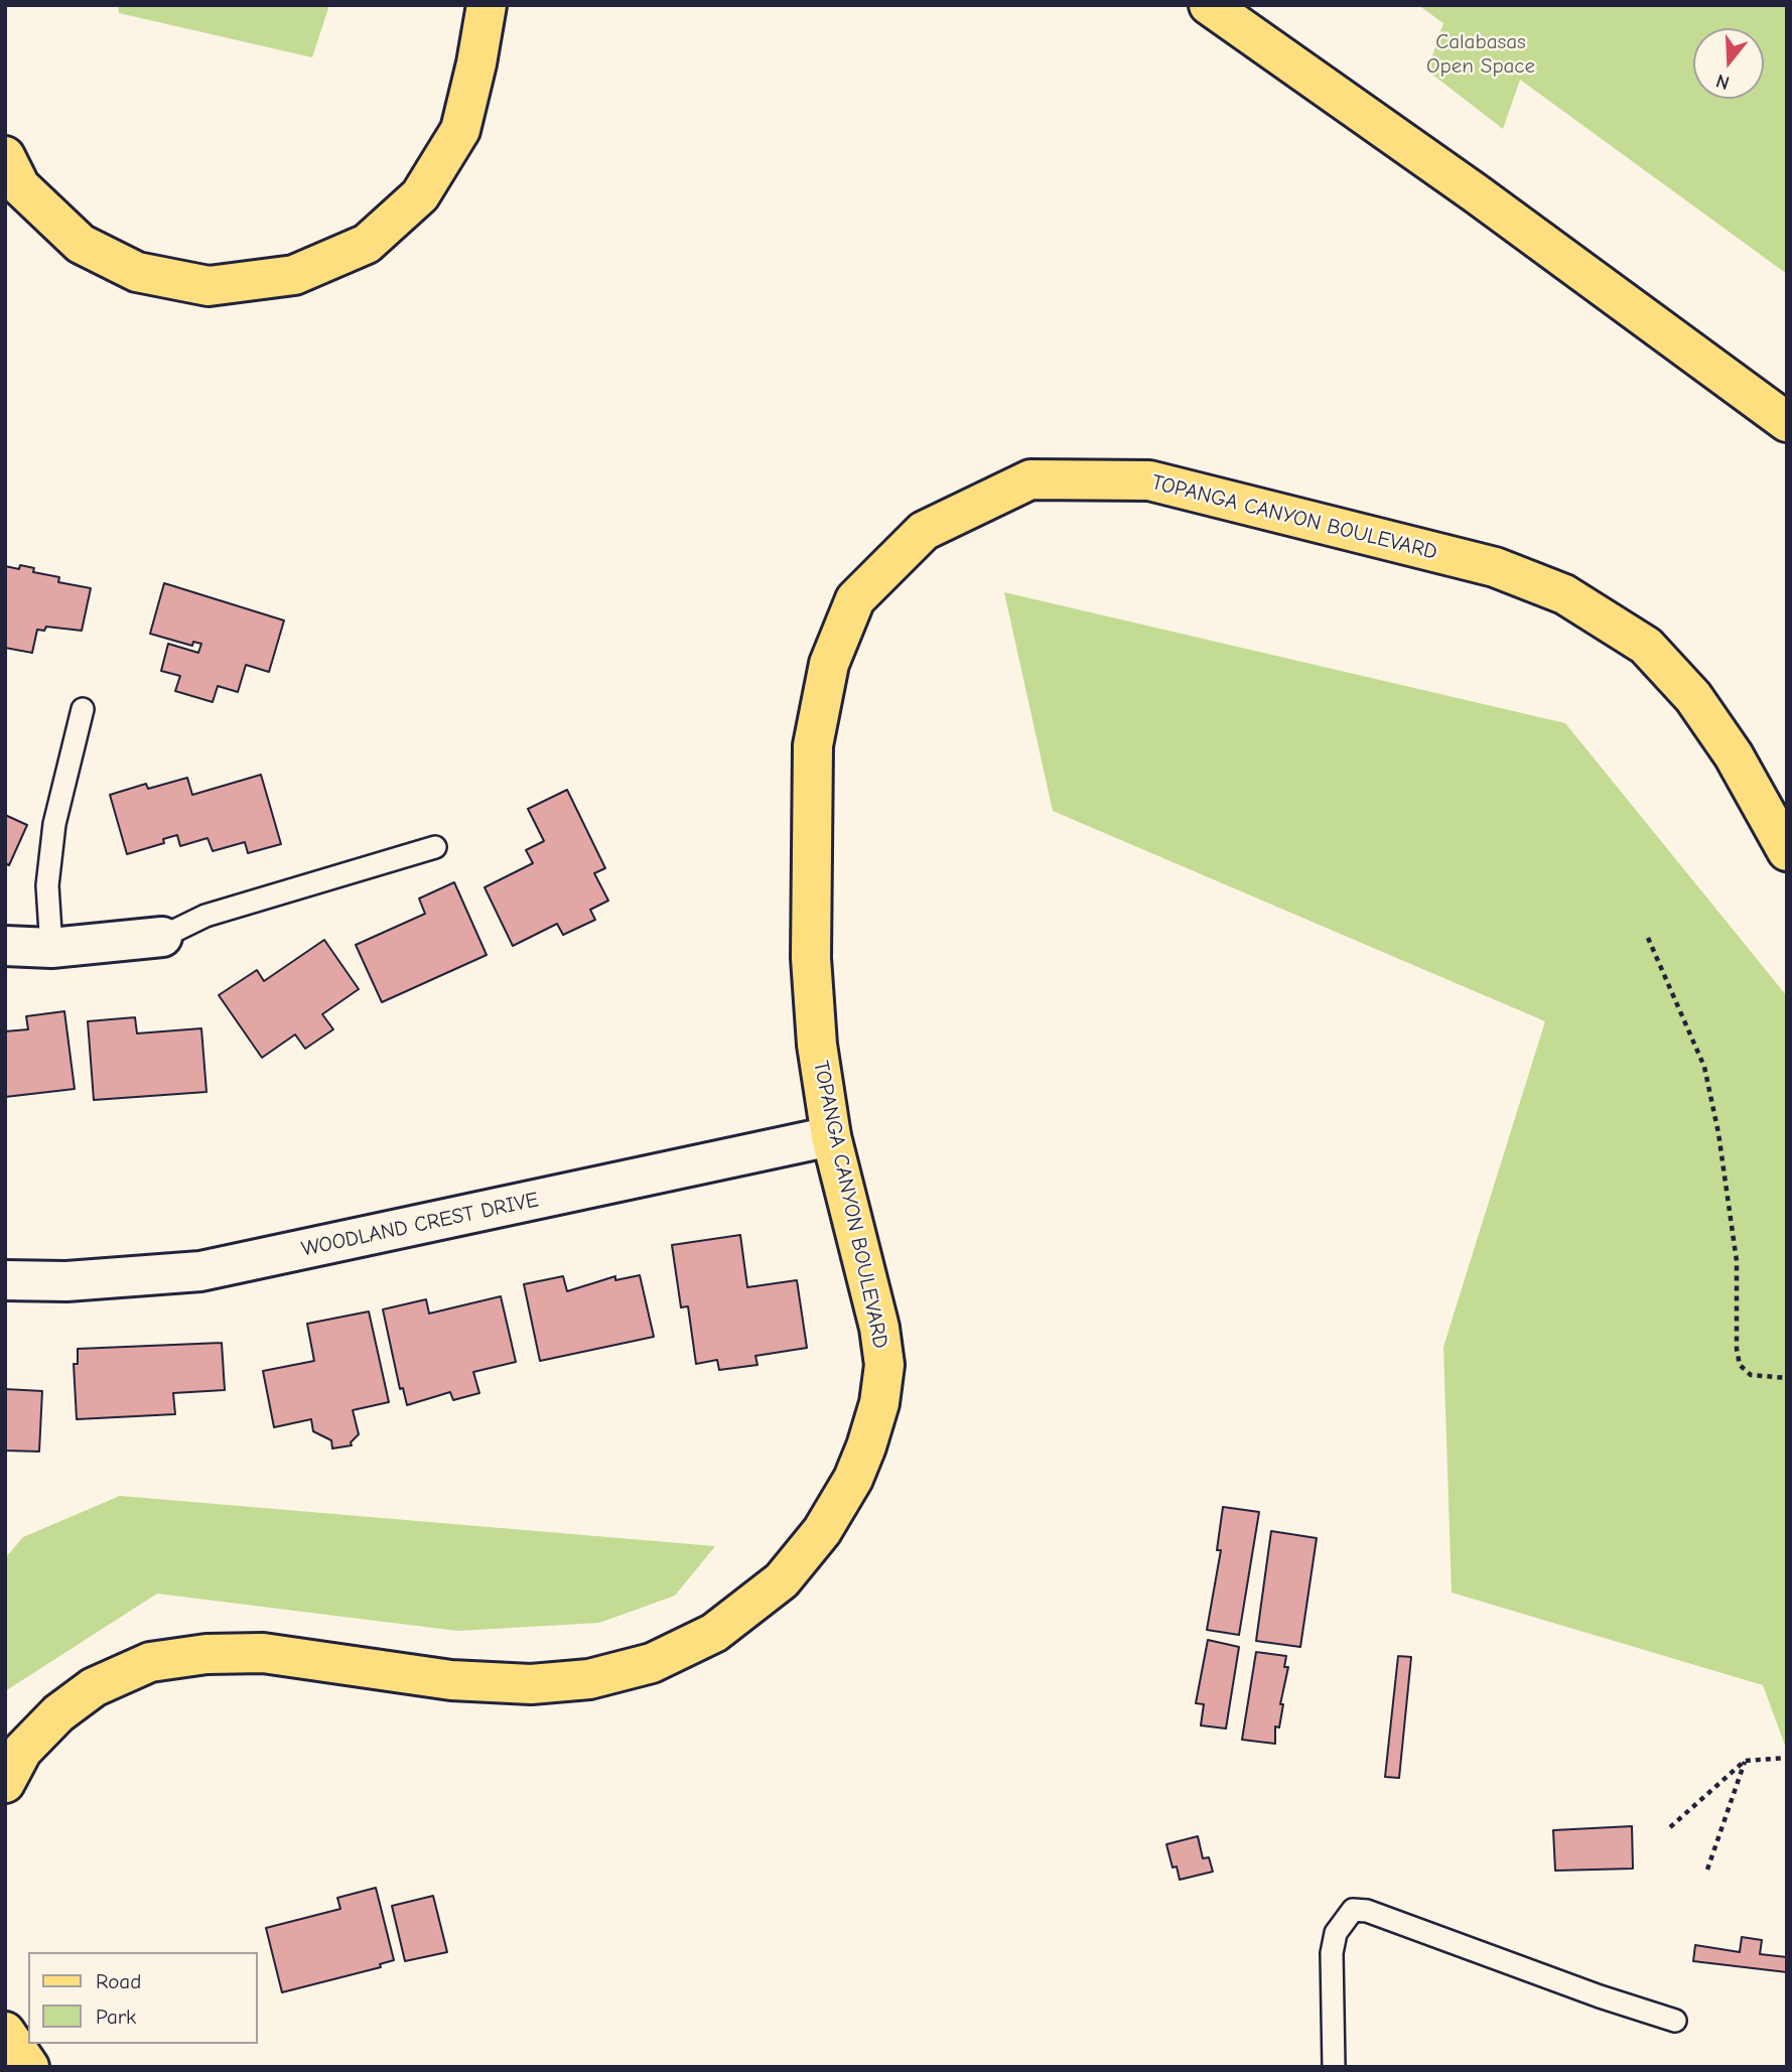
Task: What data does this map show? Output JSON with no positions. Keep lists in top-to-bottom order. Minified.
{"streets":{"main road":["TOPANGA CANYON BOULEVARD"],"street":["WOODLAND CREST DRIVE"]},"crossings":[["TOPANGA CANYON BOULEVARD","WOODLAND CREST DRIVE"]],"parks":["Calabasas Open Space"],"legend":["Road","Park"],"north":"bottom"}
